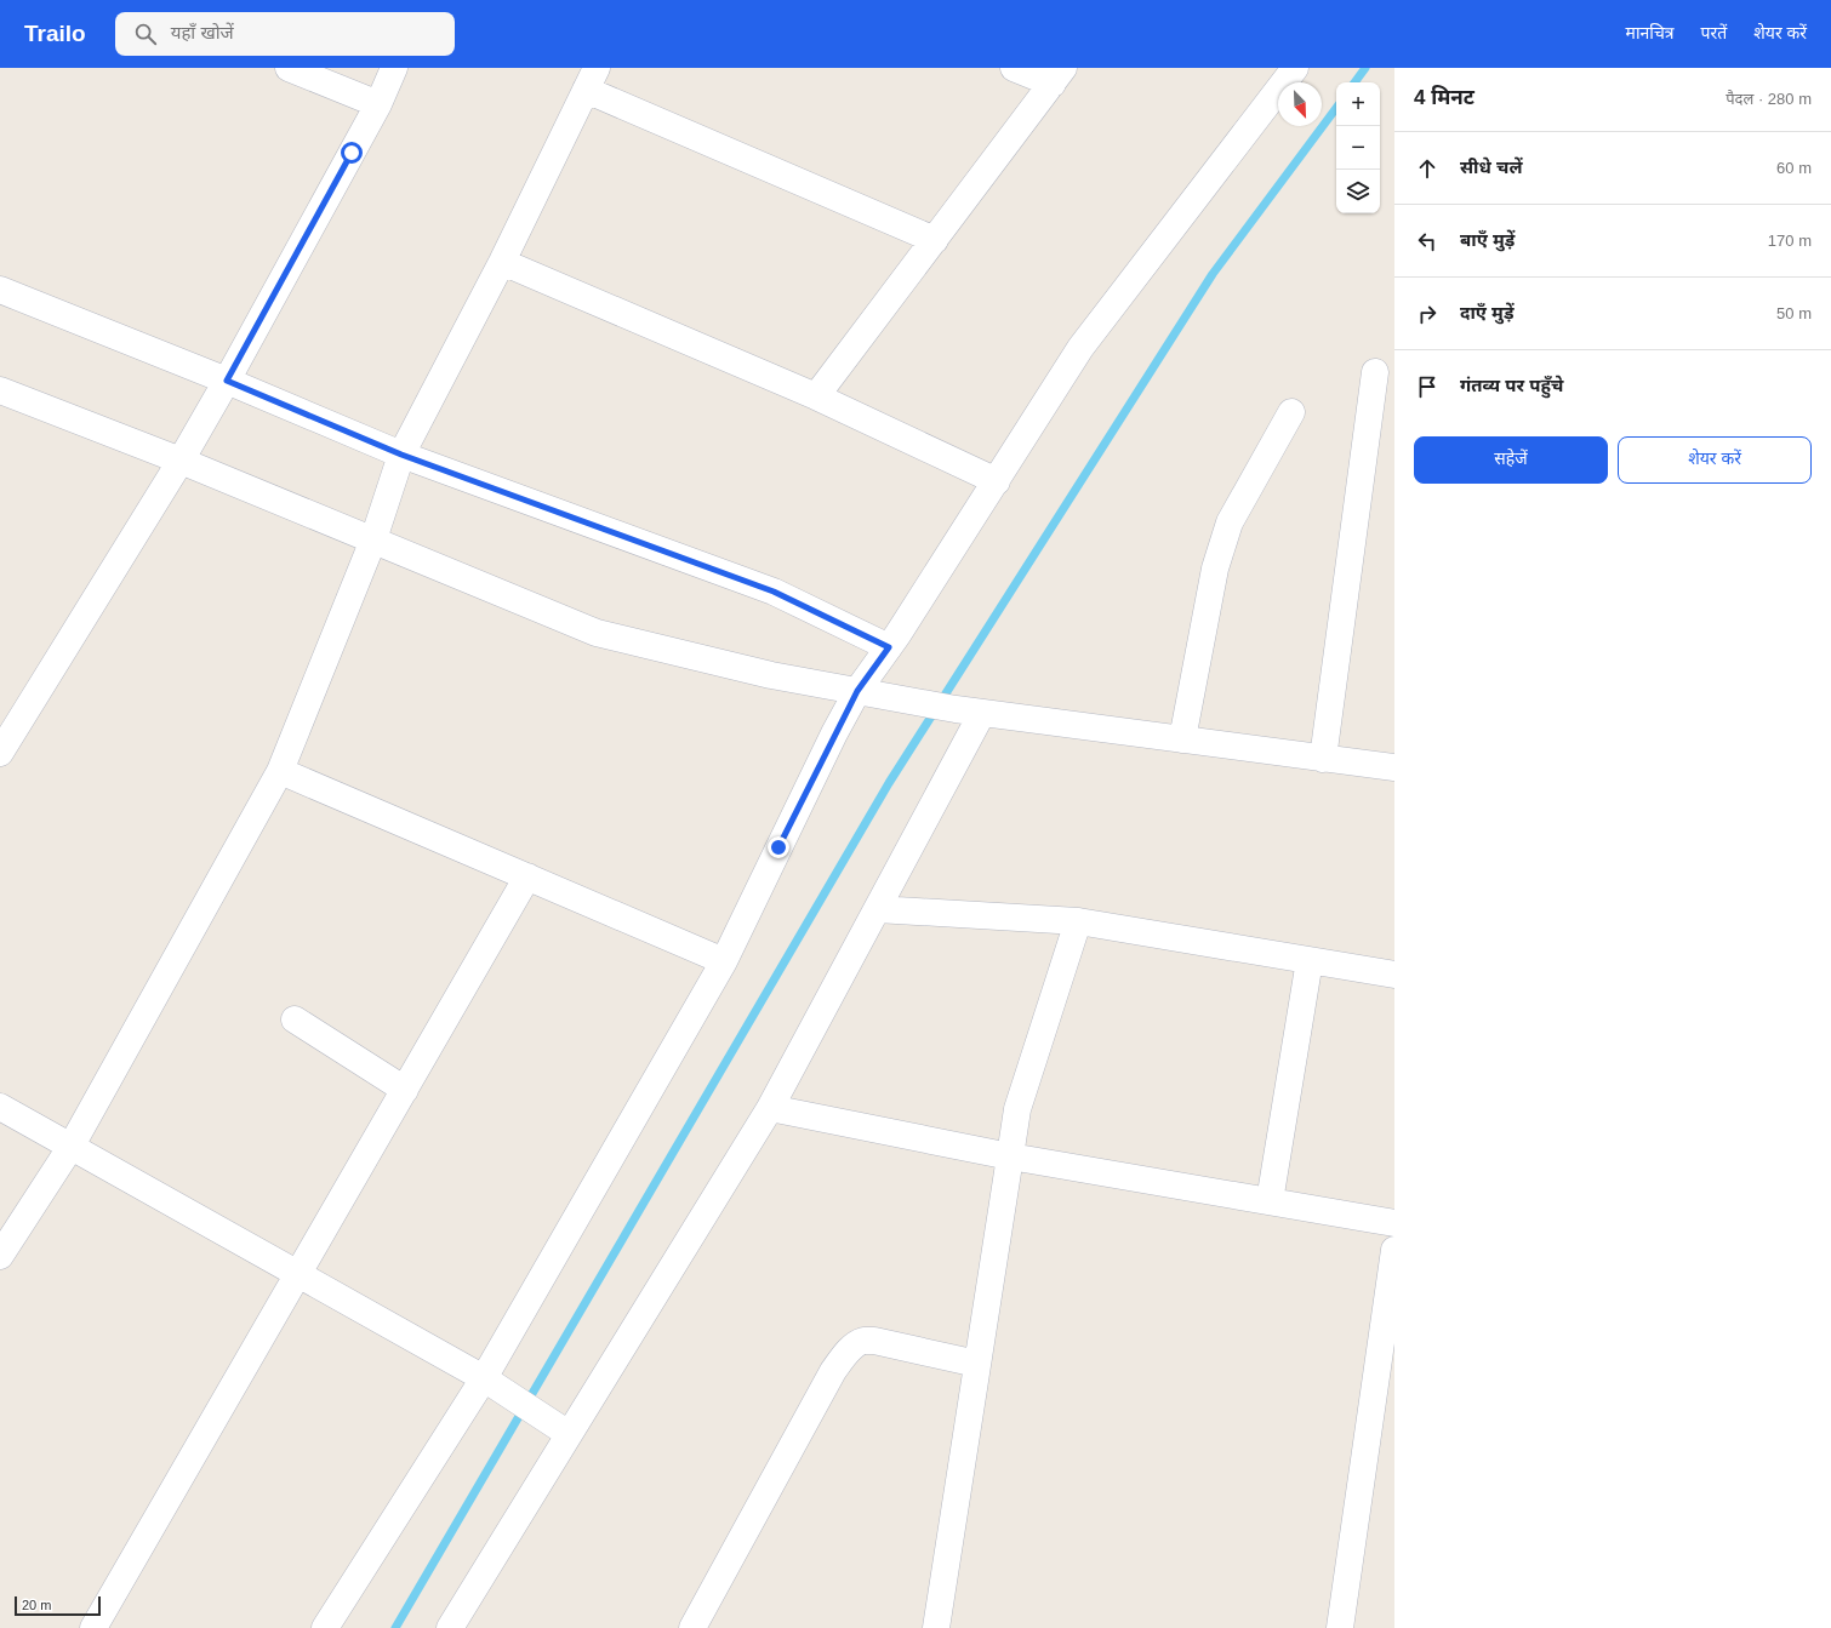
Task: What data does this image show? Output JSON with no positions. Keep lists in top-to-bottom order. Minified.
{"scale_bar":"20 m","north":"bottom right","page":{"header":"Trailo","search":"यहाँ खोजें","nav":["मानचित्र","परतें","शेयर करें"],"heading":["4 मिनट","पैदल · 280 m"],"map_buttons":["+","−"],"list":[["सीधे चलें","60 m"],["बाएँ मुड़ें","170 m"],["दाएँ मुड़ें","50 m"],"गंतव्य पर पहुँचे"],"buttons":["सहेजें","शेयर करें"],"scale":"20 m"}}
